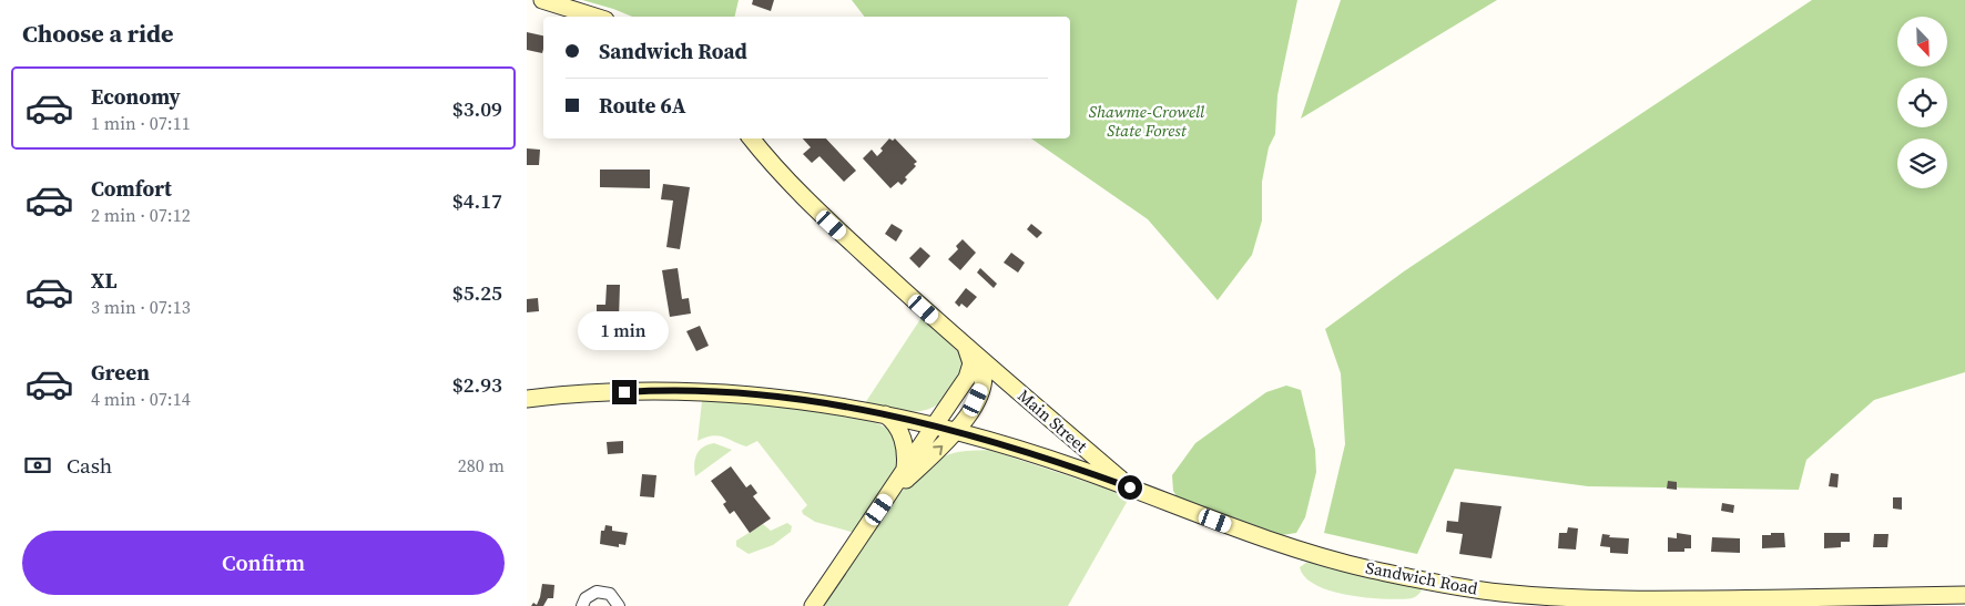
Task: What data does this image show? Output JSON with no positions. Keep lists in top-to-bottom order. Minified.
{"streets":{"main road":["Main Street","Sandwich Road"]},"crossings":[["Main Street","Sandwich Road"]],"parks":["Shawme-Crowell State Forest"],"north":"bottom right","page":{"heading":"Choose a ride","banner":["Sandwich Road","Route 6A"],"list":[{"name":"Economy","note":"1 min · 07:11","value":"$3.09"},{"name":"Comfort","note":"2 min · 07:12","value":"$4.17"},{"name":"XL","note":"3 min · 07:13","value":"$5.25"},{"name":"Green","note":"4 min · 07:14","value":"$2.93"}],"bubble":"1 min","pay":["Cash","280 m"],"buttons":"Confirm"}}
